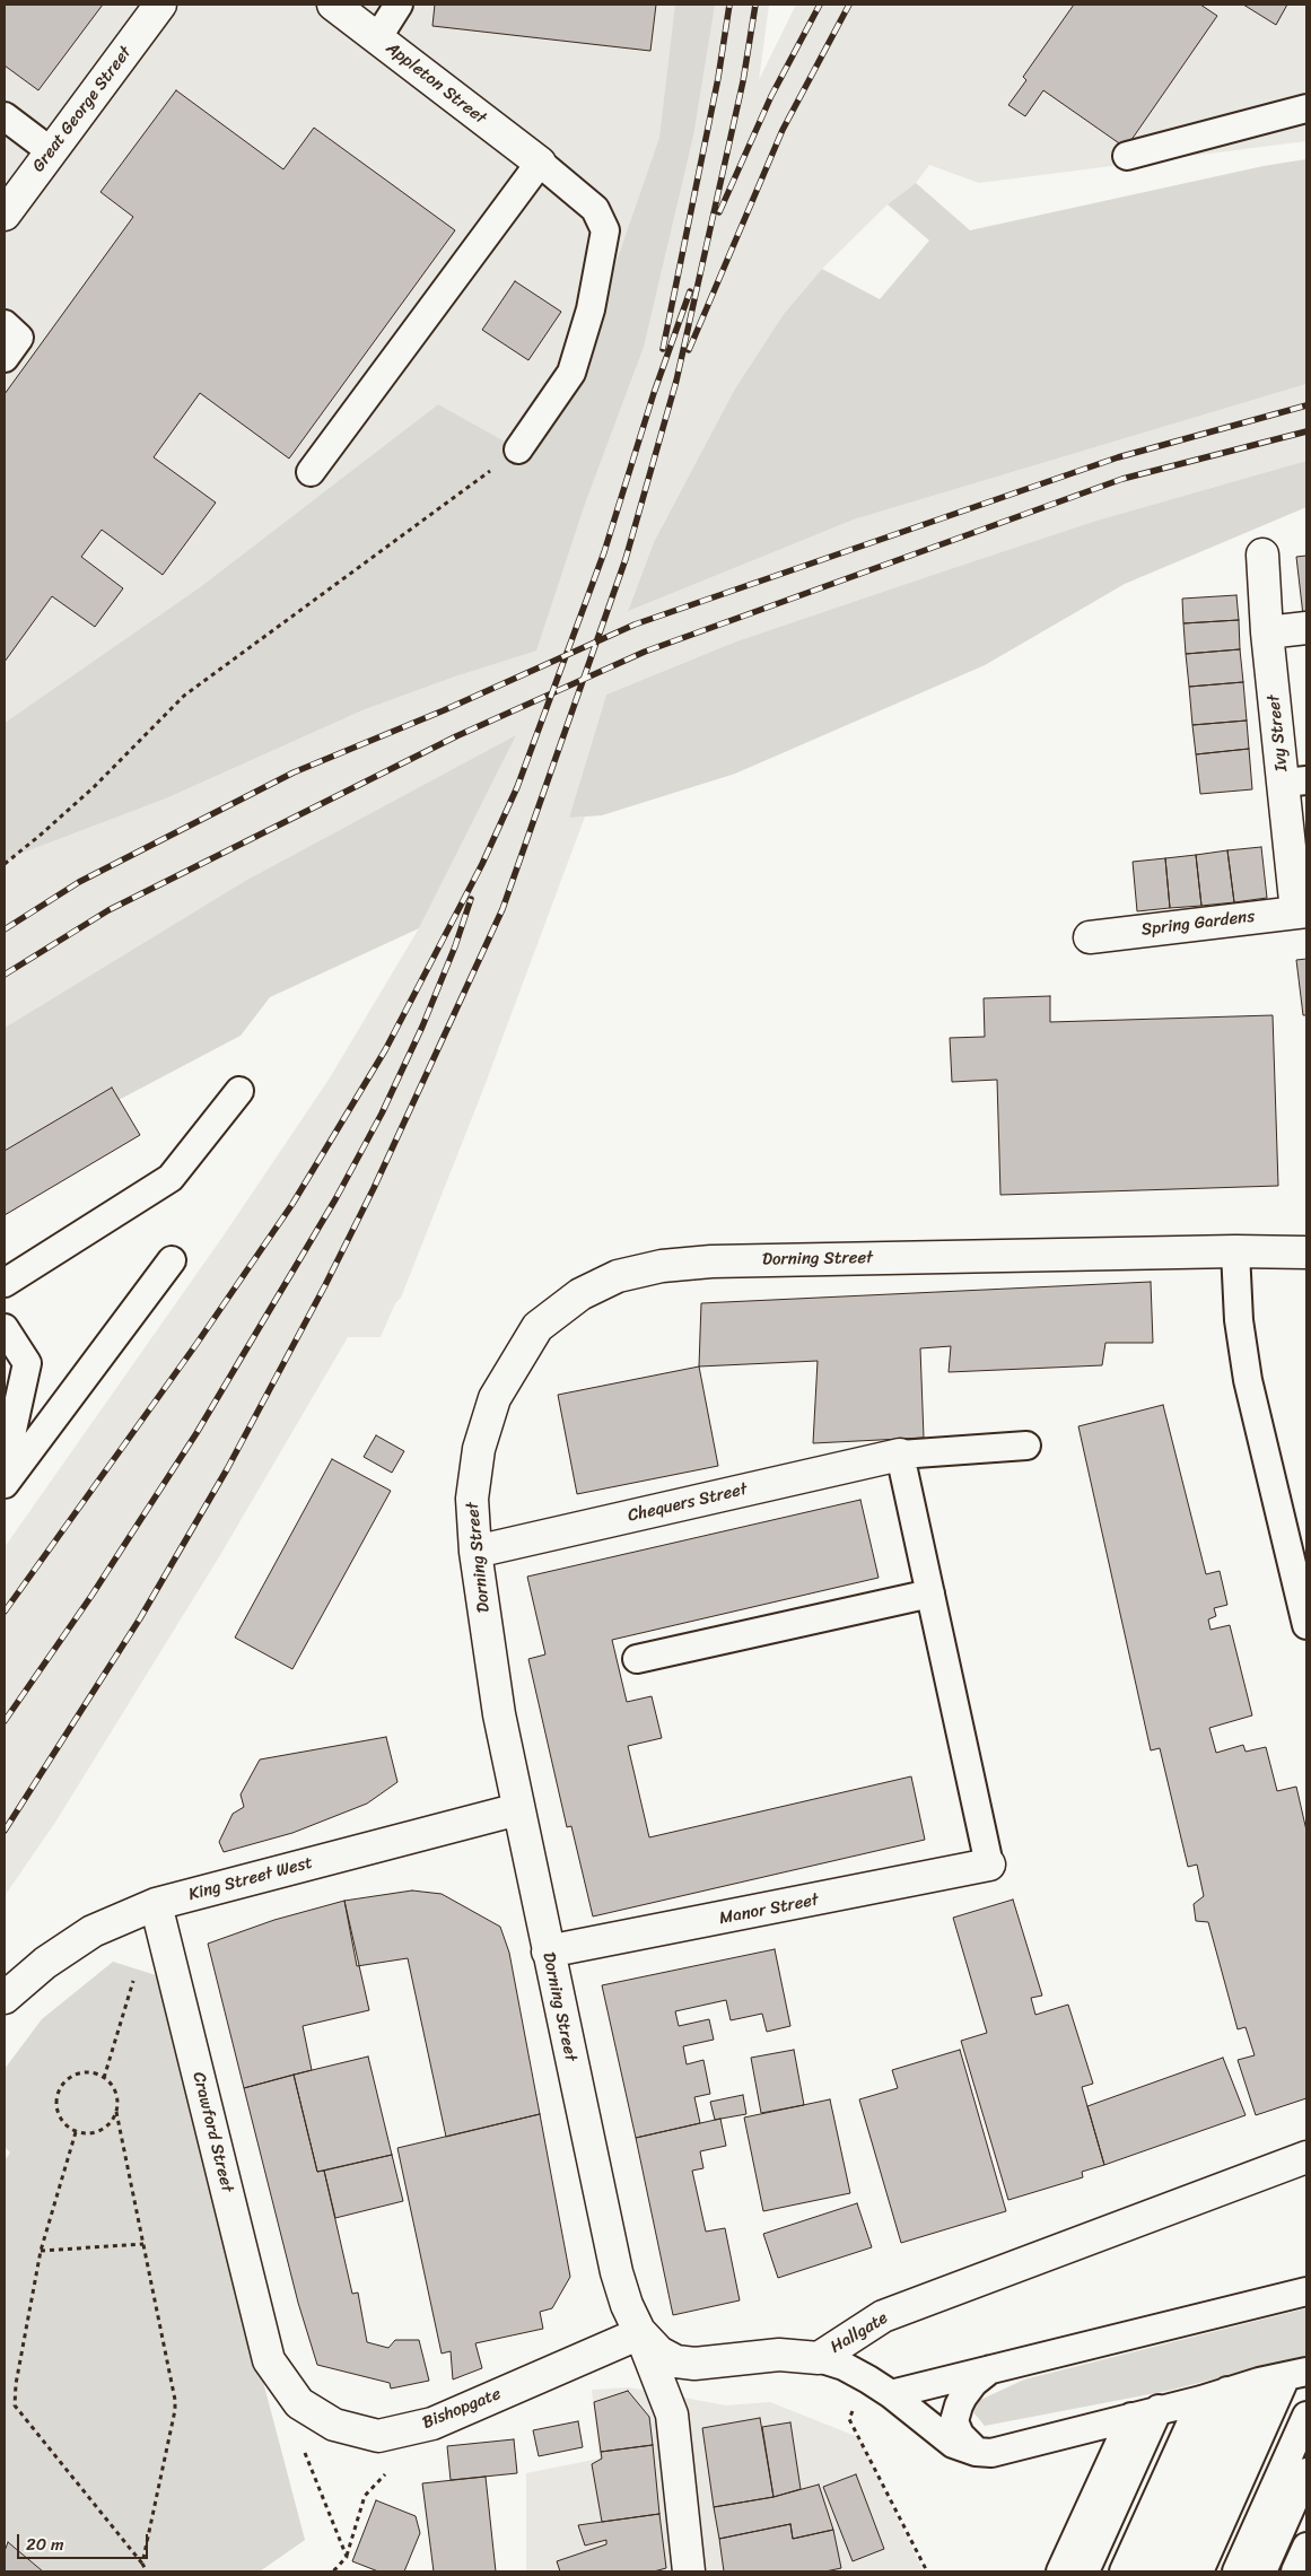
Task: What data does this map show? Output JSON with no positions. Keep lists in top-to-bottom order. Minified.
{"streets":{"street":["Appleton Street","Great George Street","Ivy Street","Spring Gardens","Dorning Street","Chequers Street","King Street West","Manor Street","Crawford Street","Hallgate","Bishopgate"]},"crossings":[["Ivy Street","Spring Gardens"],["Dorning Street","Chequers Street"],["Dorning Street","King Street West"],["Dorning Street","Manor Street"],["Dorning Street","Hallgate"],["Dorning Street","Bishopgate"],["King Street West","Crawford Street"],["Crawford Street","Bishopgate"],["Hallgate","Bishopgate"]],"scale_bar":"20 m"}
